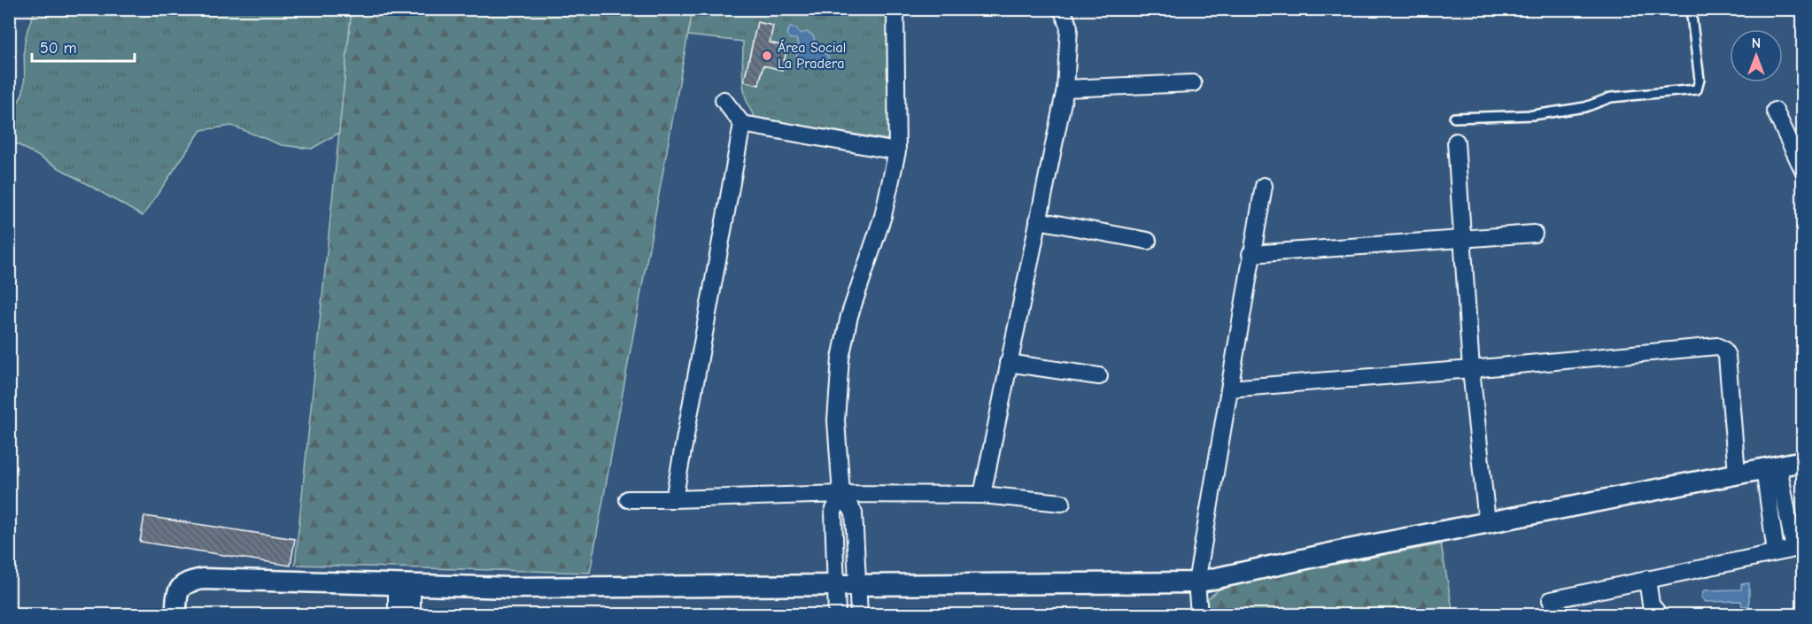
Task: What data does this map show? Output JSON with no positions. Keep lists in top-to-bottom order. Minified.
{"places":["Área Social La Pradera"],"scale_bar":"50 m","north":"top"}
